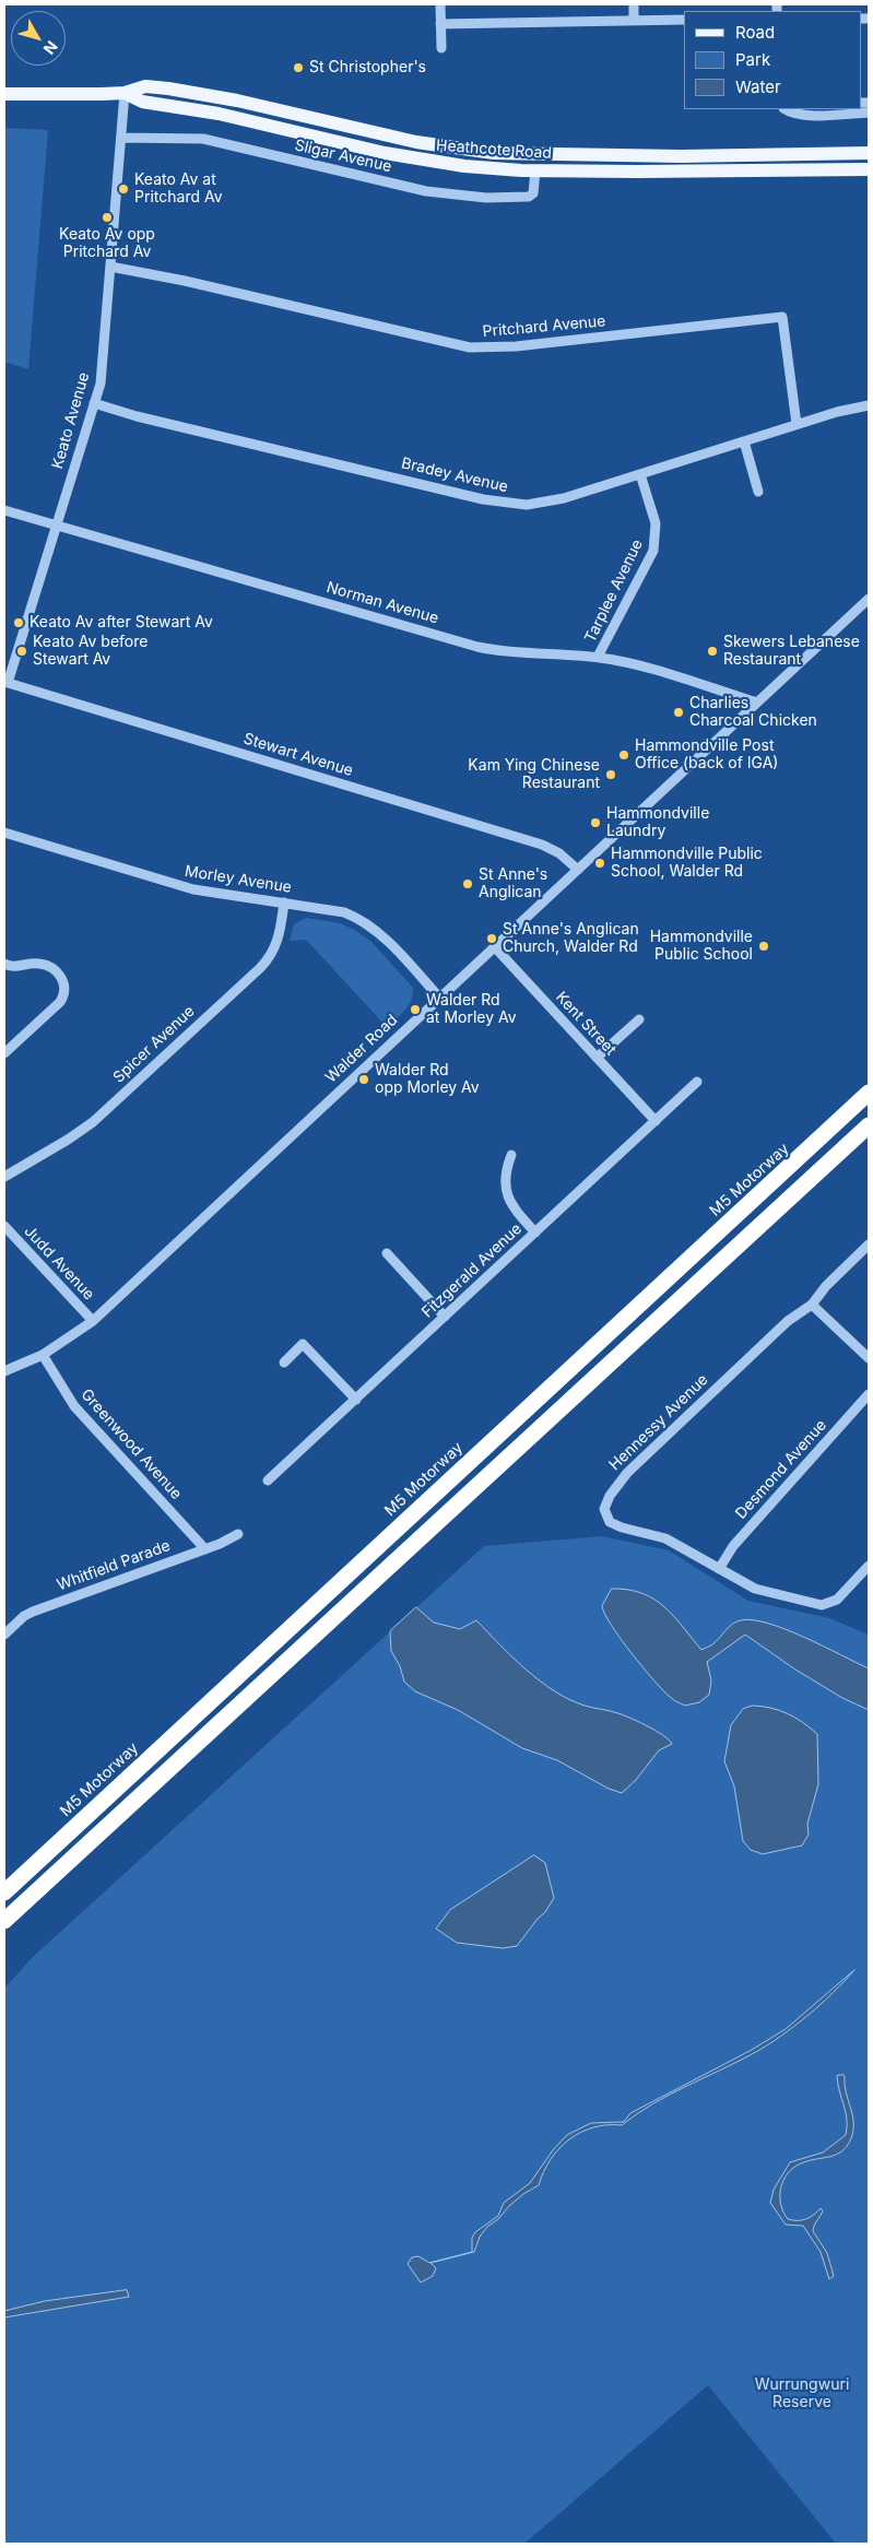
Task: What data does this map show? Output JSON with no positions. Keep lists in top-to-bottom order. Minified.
{"streets":{"highway":["M5 Motorway"],"main road":["Heathcote Road"],"street":["Sligar Avenue","Pritchard Avenue","Keato Avenue","Bradey Avenue","Tarplee Avenue","Norman Avenue","Stewart Avenue","Morley Avenue","Kent Street","Spicer Avenue","Walder Road","Judd Avenue","Fitzgerald Avenue","Hennessy Avenue","Greenwood Avenue","Desmond Avenue","Whitfield Parade"]},"crossings":[["Heathcote Road","Sligar Avenue"],["Heathcote Road","Keato Avenue"],["Sligar Avenue","Keato Avenue"],["Pritchard Avenue","Keato Avenue"],["Pritchard Avenue","Bradey Avenue"],["Keato Avenue","Bradey Avenue"],["Keato Avenue","Norman Avenue"],["Keato Avenue","Stewart Avenue"],["Bradey Avenue","Tarplee Avenue"],["Tarplee Avenue","Norman Avenue"],["Norman Avenue","Walder Road"],["Stewart Avenue","Walder Road"],["Morley Avenue","Spicer Avenue"],["Morley Avenue","Walder Road"],["Kent Street","Walder Road"],["Kent Street","Fitzgerald Avenue"],["Walder Road","Judd Avenue"],["Walder Road","Greenwood Avenue"],["Hennessy Avenue","Desmond Avenue"],["Greenwood Avenue","Whitfield Parade"]],"parks":["Wurrungwuri Reserve"],"places":["St Christopher's","Keato Av at Pritchard Av","Keato Av opp Pritchard Av","Keato Av after Stewart Av","Keato Av before Stewart Av","Skewers Lebanese Restaurant","Charlies Charcoal Chicken","Hammondville Post Office (back of IGA)","Kam Ying Chinese Restaurant","Hammondville Laundry","Hammondville Public School, Walder Rd","St Anne's Anglican","St Anne's Anglican Church, Walder Rd","Hammondville Public School","Walder Rd at Morley Av","Walder Rd opp Morley Av"],"legend":["Road","Park","Water"],"north":"bottom right"}
